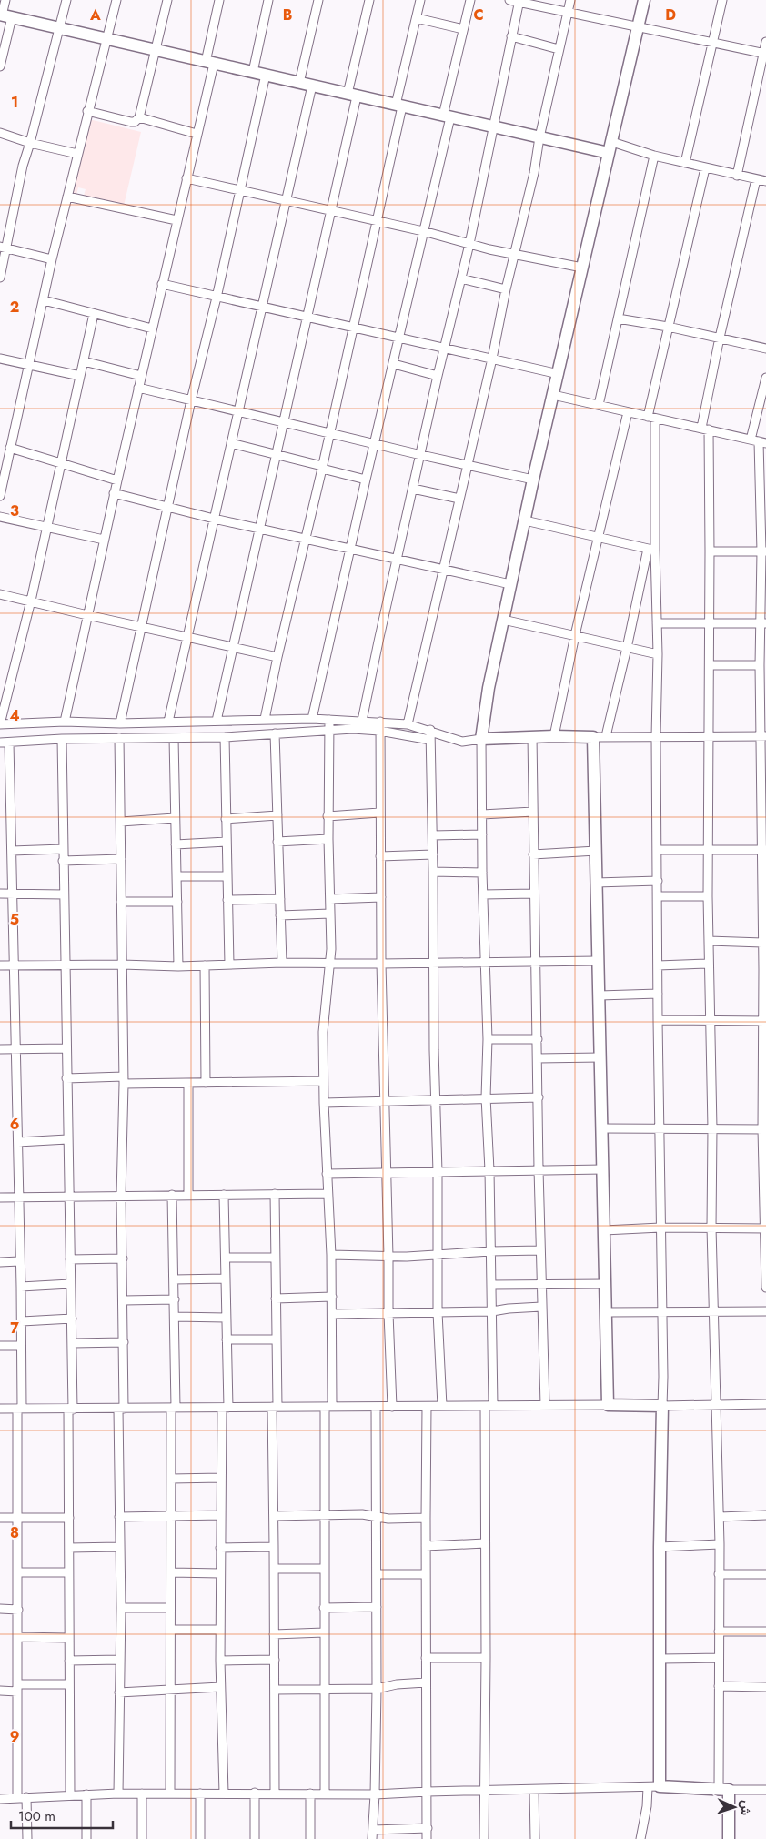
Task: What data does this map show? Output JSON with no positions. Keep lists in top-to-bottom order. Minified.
{"scale_bar":"100 m","north":"right","grid":{"columns":["A","B","C","D"],"rows":["1","2","3","4","5","6","7","8","9"]}}
